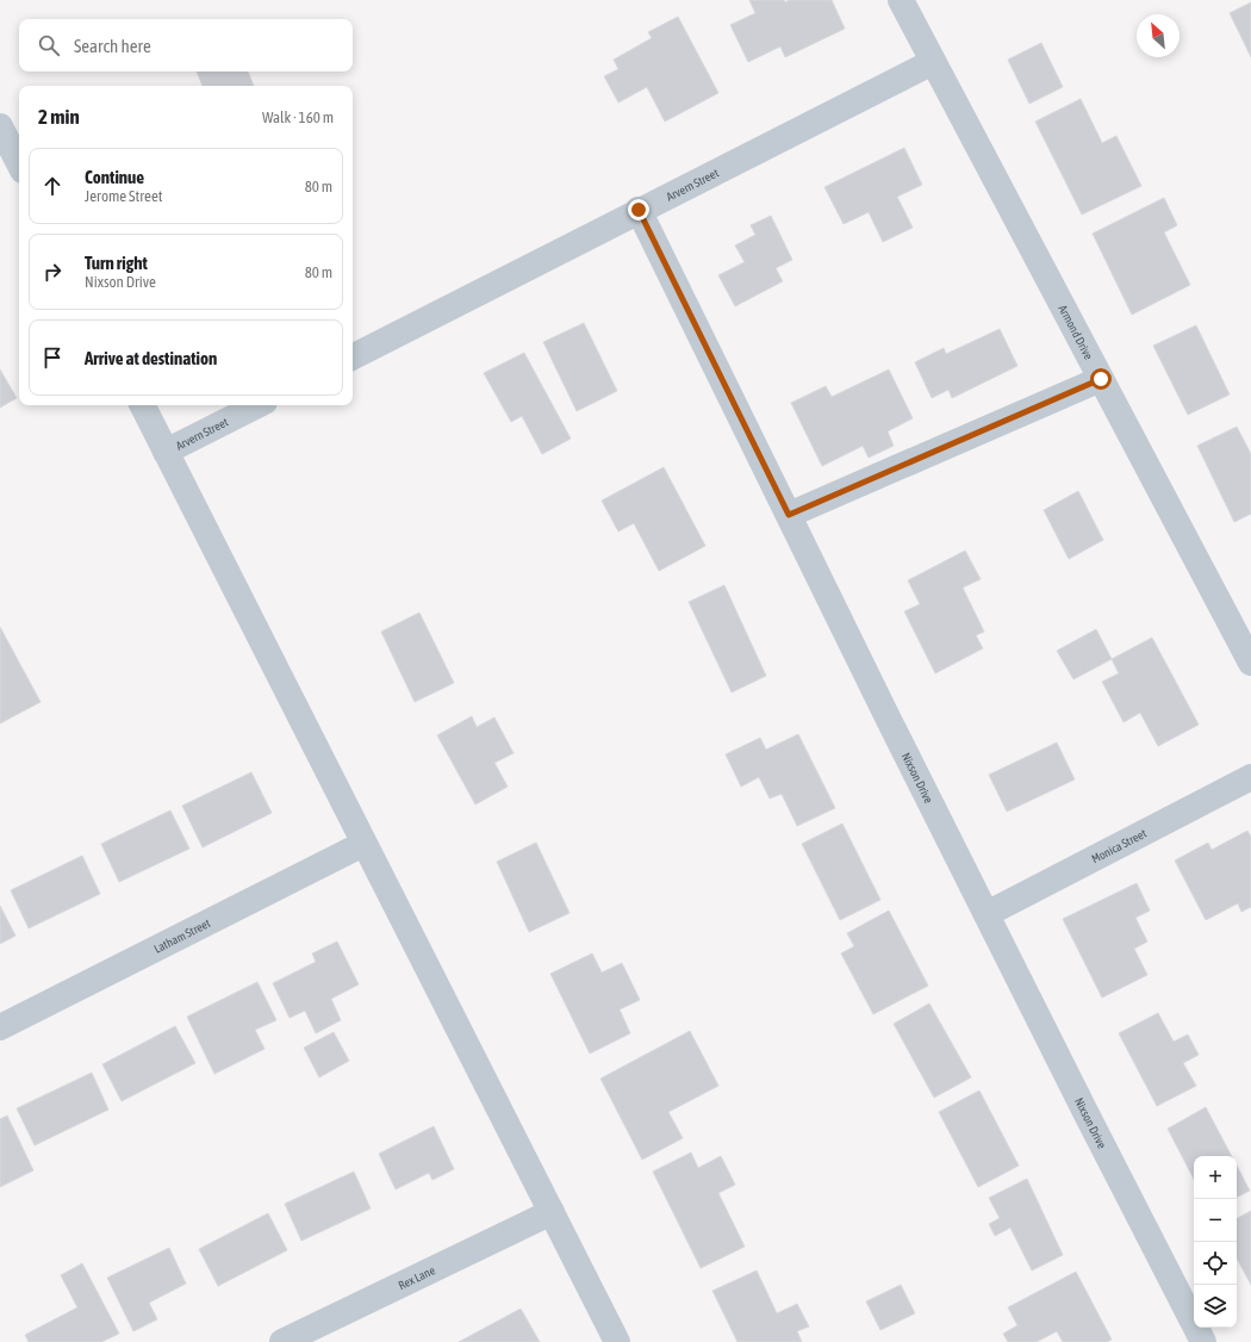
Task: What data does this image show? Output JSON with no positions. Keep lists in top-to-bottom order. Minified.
{"streets":{"street":["Arvern Street","Armond Drive","Nixson Drive","Monica Street","Latham Street","Rex Lane"]},"crossings":[["Arvern Street","Armond Drive"],["Arvern Street","Nixson Drive"],["Nixson Drive","Monica Street"]],"north":"top left","page":{"search":"Search here","heading":["2 min","Walk · 160 m"],"list":[["Continue","Jerome Street","80 m"],["Turn right","Nixson Drive","80 m"],"Arrive at destination"],"map_buttons":["+","−"]}}
